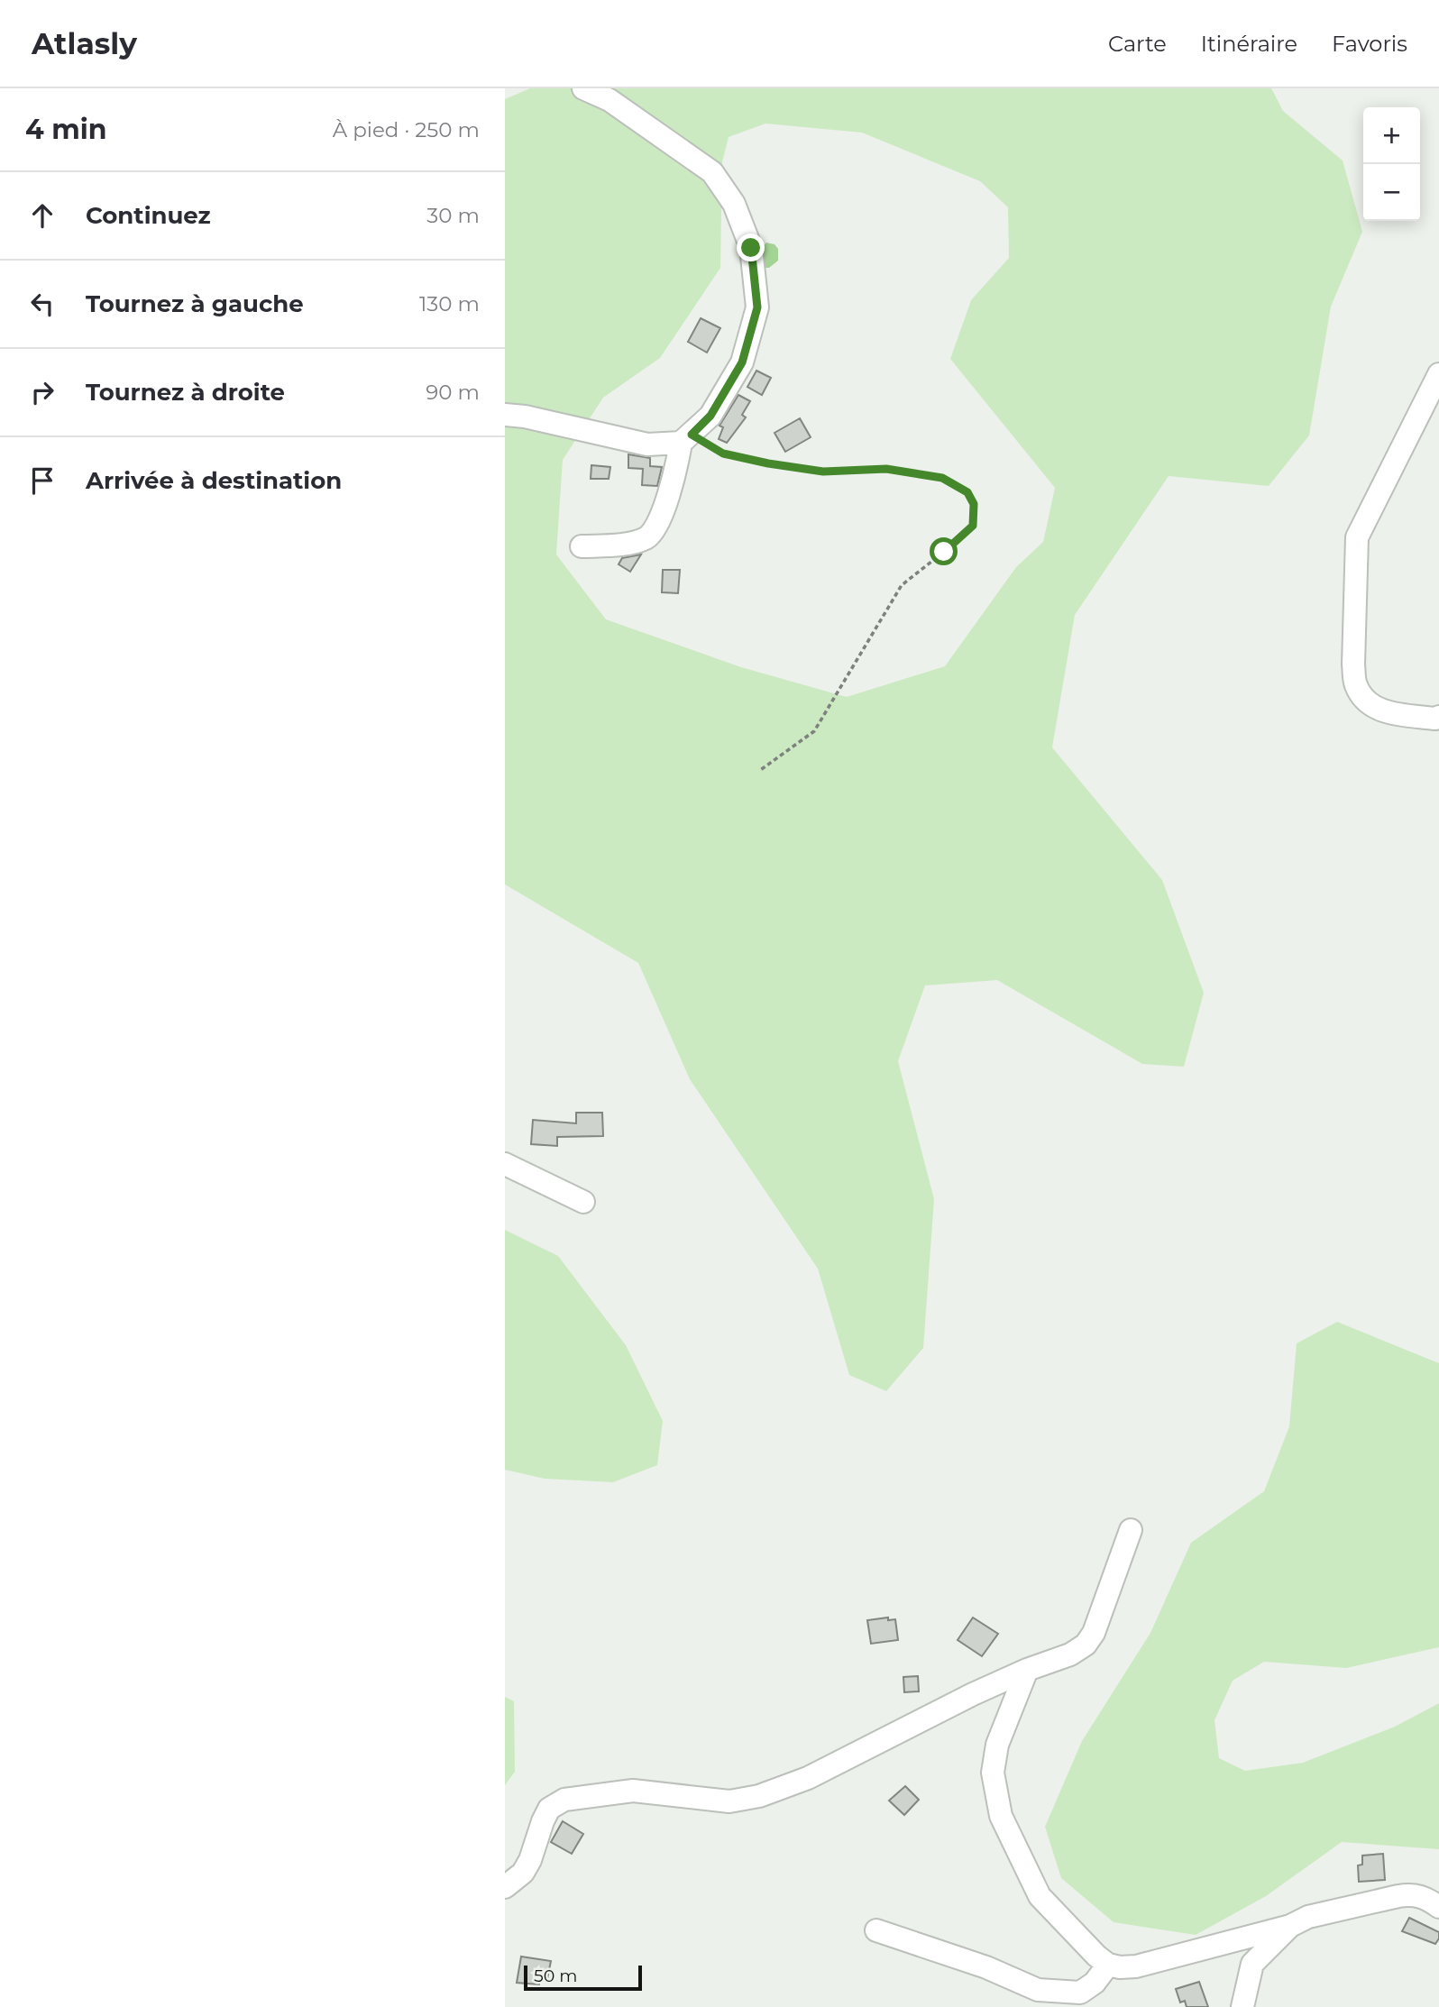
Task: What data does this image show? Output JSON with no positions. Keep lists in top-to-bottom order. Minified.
{"scale_bar":"50 m","page":{"header":"Atlasly","nav":["Carte","Itinéraire","Favoris"],"heading":["4 min","À pied · 250 m"],"map_buttons":["+","−"],"list":[["Continuez","30 m"],["Tournez à gauche","130 m"],["Tournez à droite","90 m"],"Arrivée à destination"],"scale":"50 m"}}
